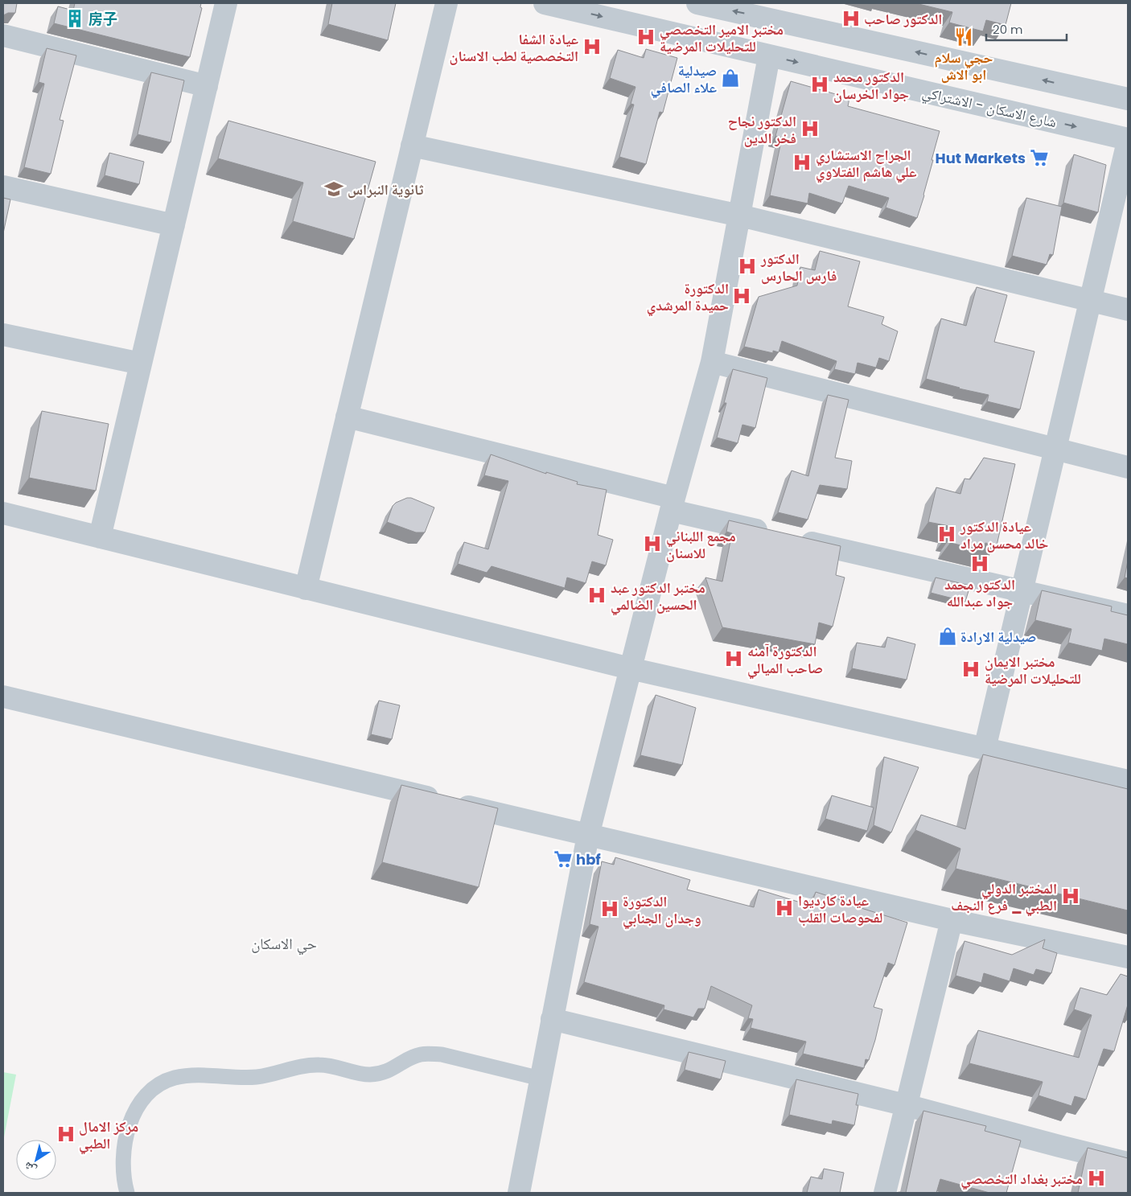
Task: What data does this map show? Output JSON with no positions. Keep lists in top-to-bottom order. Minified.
{"streets":{"street":["شارع الاسكان - الاشتراكي"]},"districts":["حي الاسكان"],"places":{"building":["房子"],"hospital":["الدكتور صاحب","مختبر الامير التخصصي للتحليلات المرضية","عيادة الشفا التخصصية لطب الاسنان","الدكتور محمد جواد الخرسان","الدكتور نجاح فخر الدين","الجراح الاستشاري علي هاشم الفتلاوي","الدكتور فارس الحارس","الدكتورة حميدة المرشدي","عيادة الدكتور خالد محسن مراد","مجمع اللبناني للاسنان","الدكتور محمد جواد عبدالله","مختبر الدكتور عبد الحسين الضالمي","الدكتورة آمنه صاحب الميالي","مختبر الايمان للتحليلات المرضية","المختبر الدولي الطبي _ فرع النجف","عيادة كارديوا لفحوصات القلب","الدكتورة وجدان الجنابي","مركز الامال الطبي","مختبر بغداد التخصصي"],"restaurant":["حجي سلام ابو الاش"],"shop":["صيدلية علاء الصافي","صيدلية الارادة"],"supermarket":["Hut Markets","hbf"],"school or university":["ثانوية النبراس"]},"scale_bar":"20 m","north":"bottom left"}
